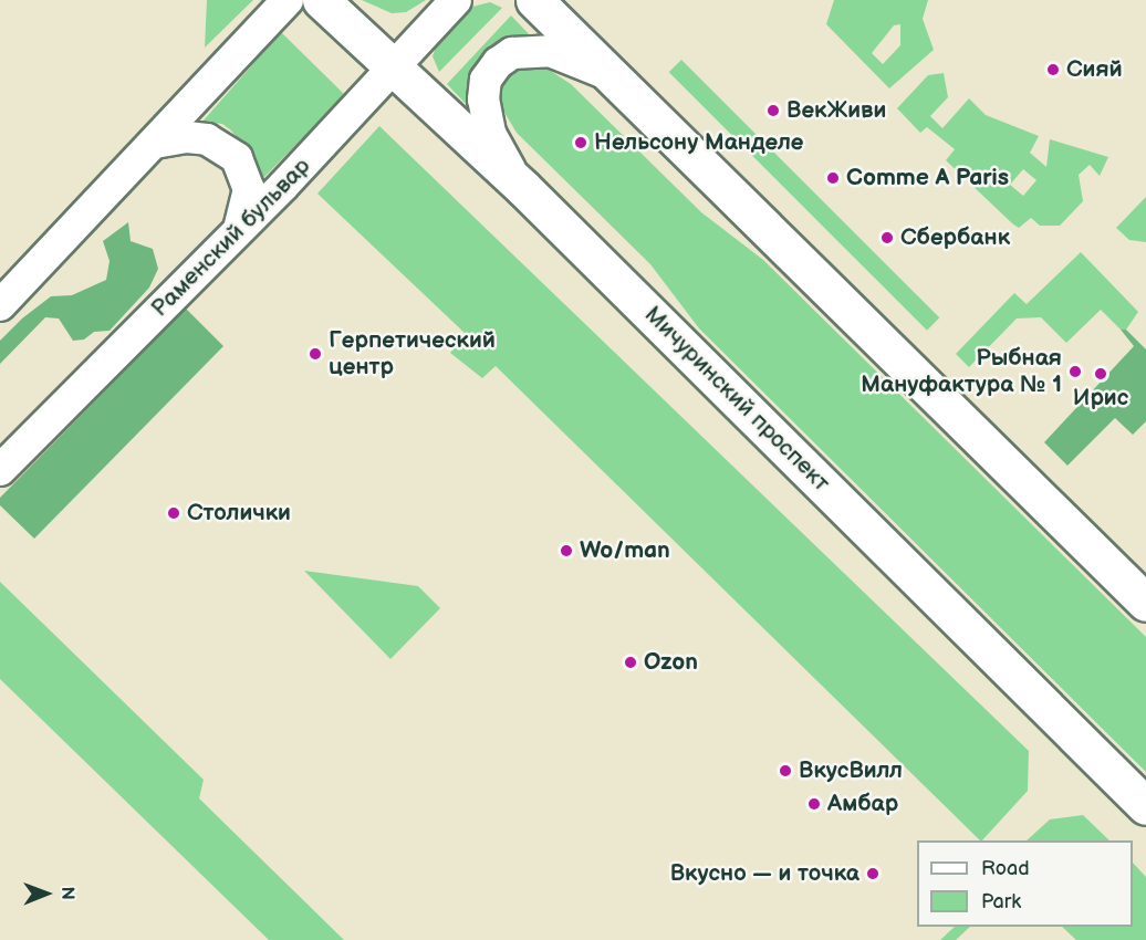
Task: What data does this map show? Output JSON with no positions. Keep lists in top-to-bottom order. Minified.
{"streets":{"main road":["Мичуринский проспект"],"street":["Раменский бульвар"]},"crossings":[["Раменский бульвар","Мичуринский проспект"]],"places":["Сияй","ВекЖиви","Нельсону Манделе","Comme A Paris","Сбербанк","Герпетический центр","Рыбная Мануфактура № 1","Ирис","Столички","Wo/man","Ozon","ВкусВилл","Амбар","Вкусно — и точка"],"legend":["Road","Park"],"north":"right"}
